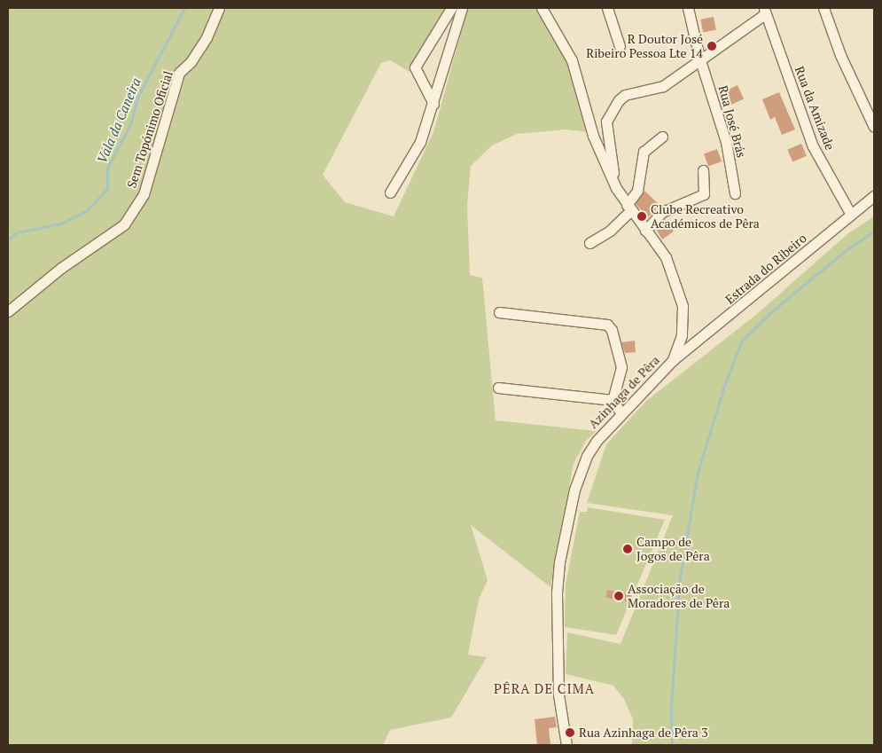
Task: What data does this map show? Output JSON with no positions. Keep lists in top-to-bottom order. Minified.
{"streets":{"street":["Rua da Amizade","Rua José Brás","Sem Topónimo Oficial","Estrada do Ribeiro","Azinhaga de Pêra"]},"crossings":[["Rua da Amizade","Estrada do Ribeiro"],["Estrada do Ribeiro","Azinhaga de Pêra"]],"districts":["PÊRA DE CIMA"],"water":["Vala da Caneira"],"places":["R Doutor José Ribeiro Pessoa Lte 14","Clube Recreativo Académicos de Pêra","Campo de Jogos de Pêra","Associação de Moradores de Pêra","Rua Azinhaga de Pêra 3"]}
